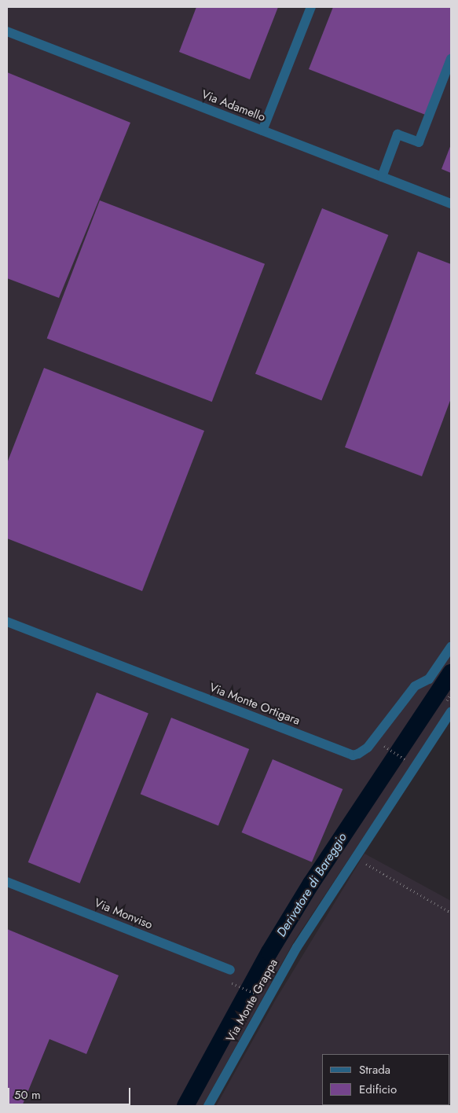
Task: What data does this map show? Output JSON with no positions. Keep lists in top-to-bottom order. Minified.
{"streets":{"street":["Via Adamello","Via Monte Ortigara","Via Monviso","Via Monte Grappa"]},"water":["Derivatore di Bareggio"],"legend":["Strada","Edificio"],"scale_bar":"50 m"}
